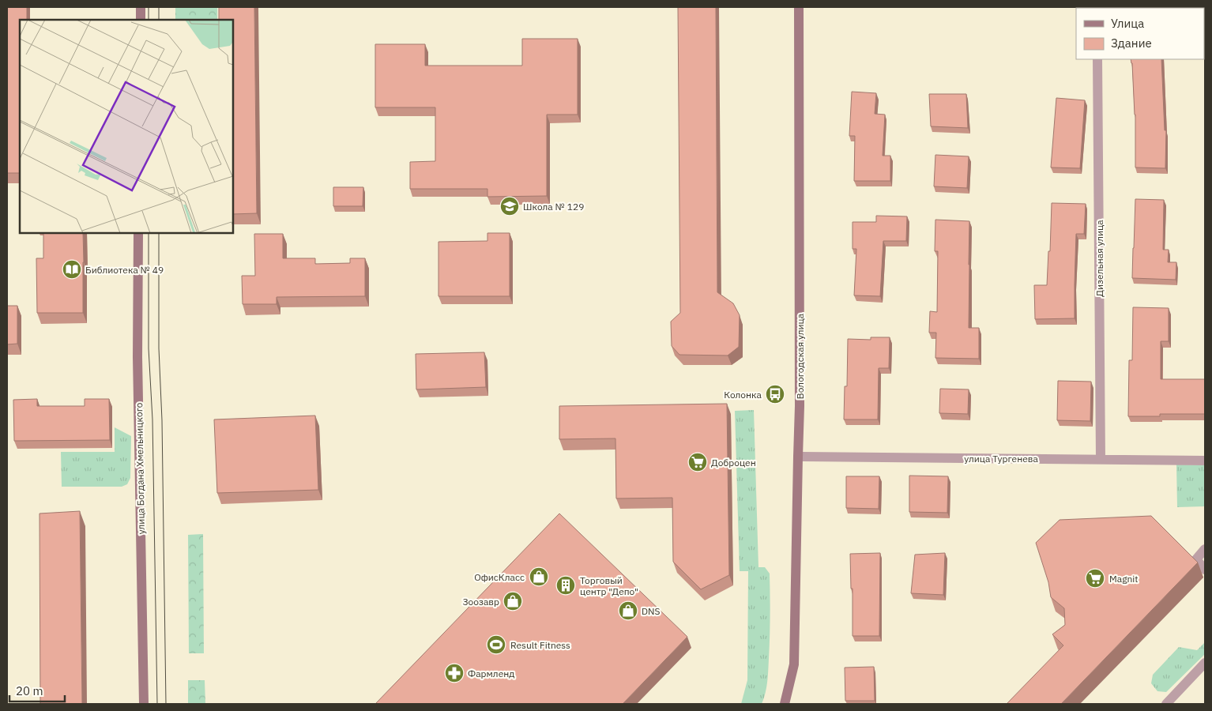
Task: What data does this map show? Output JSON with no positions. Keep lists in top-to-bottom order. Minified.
{"streets":{"main road":["Вологодская улица","улица Богдана Хмельницкого"],"street":["Дизельная улица","улица Тургенева"]},"crossings":[["Дизельная улица","улица Тургенева"],["Вологодская улица","улица Тургенева"]],"places":{"school or university":["Школа № 129"],"library":["Библиотека № 49"],"bus stop":["Колонка"],"supermarket":["Доброцен","Magnit"],"shop":["ОфисКласс","Зоозавр","DNS"],"building":["Торговый центр \"Депо\""],"sports":["Result Fitness"],"pharmacy":["Фармленд"]},"legend":["Улица","Здание"],"scale_bar":"20 m"}
